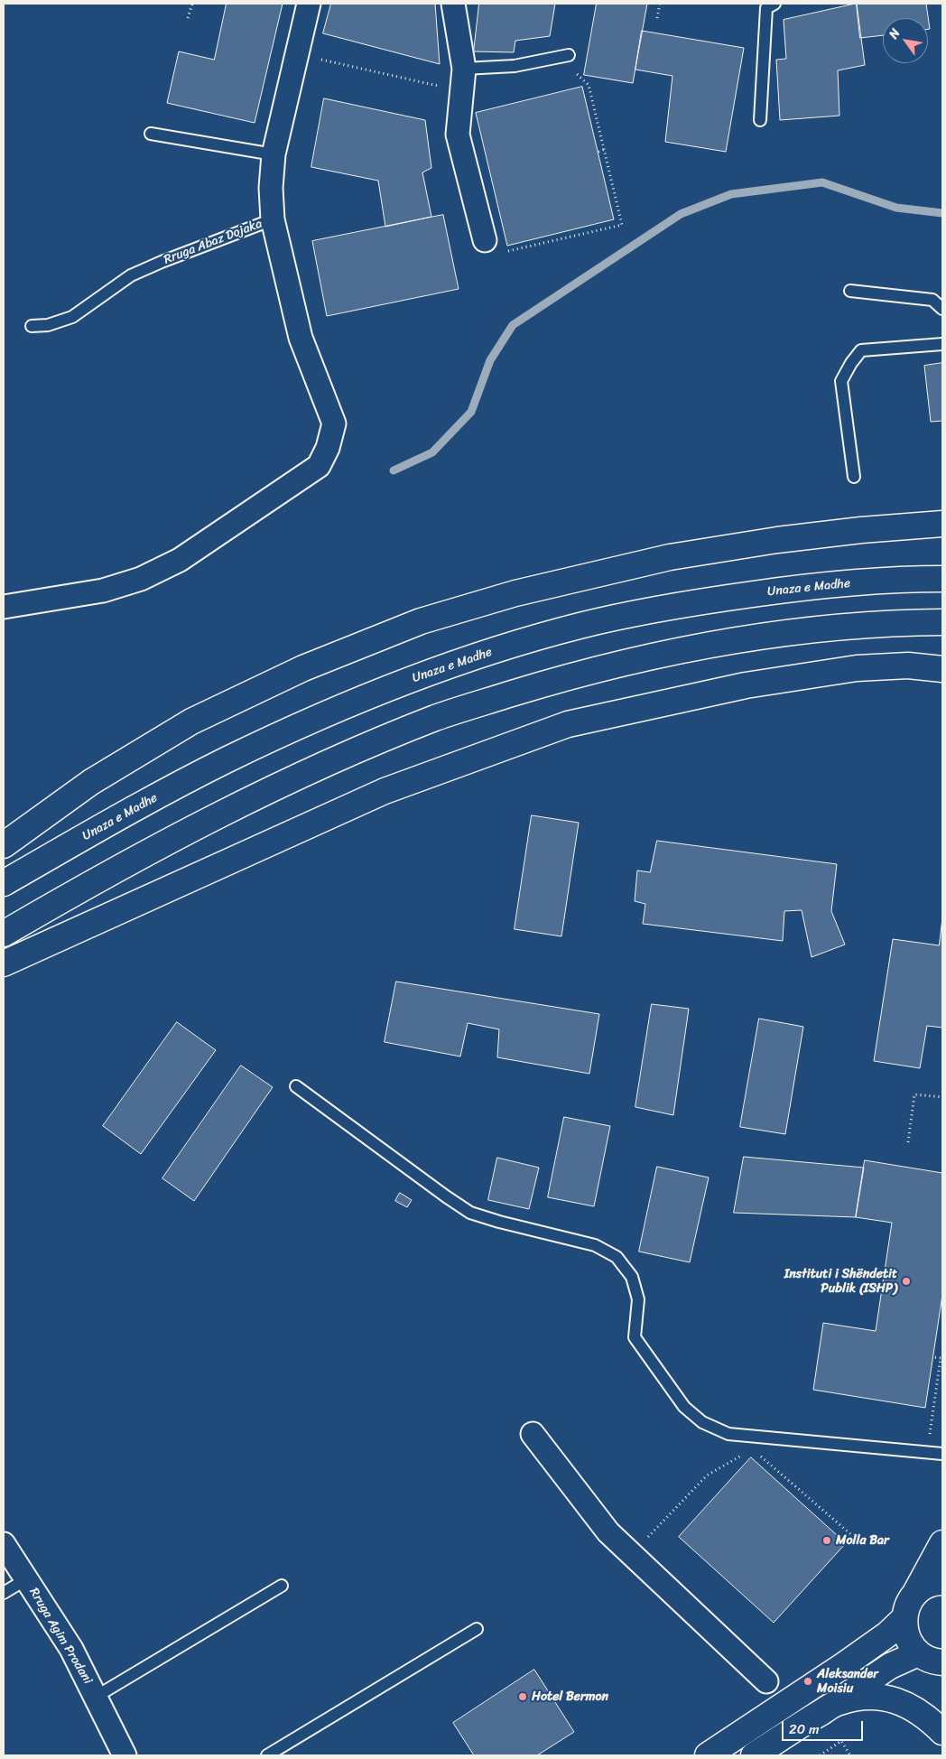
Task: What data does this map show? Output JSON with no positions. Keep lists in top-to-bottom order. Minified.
{"streets":{"main road":["Unaza e Madhe"],"street":["Rruga Abaz Dojaka","Rruga Agim Prodani"]},"places":["Instituti i Shëndetit Publik (ISHP)","Molla Bar","Aleksander Moisiu","Hotel Bermon"],"scale_bar":"20 m","north":"top left"}
